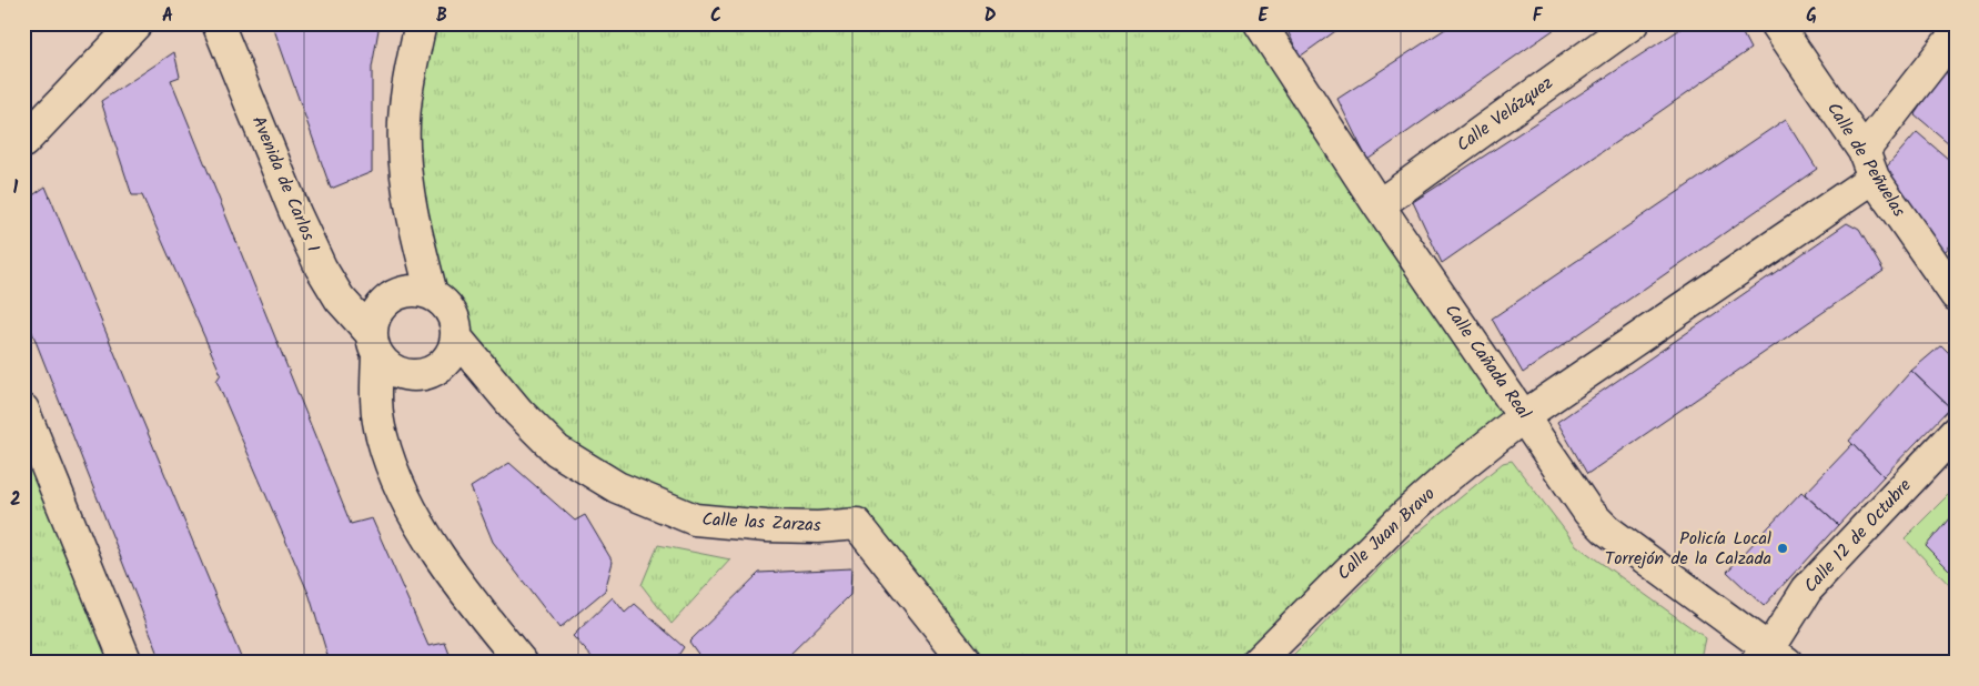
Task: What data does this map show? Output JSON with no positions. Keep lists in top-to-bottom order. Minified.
{"streets":{"street":["Calle Velázquez","Calle de Peñuelas","Avenida de Carlos I","Calle Cañada Real","Calle las Zarzas","Calle Juan Bravo","Calle 12 de Octubre"]},"crossings":[["Calle Velázquez","Calle Cañada Real"],["Calle de Peñuelas","Calle Juan Bravo"],["Avenida de Carlos I","Calle las Zarzas"],["Calle Cañada Real","Calle Juan Bravo"],["Calle Cañada Real","Calle 12 de Octubre"]],"places":["Policía Local Torrejón de la Calzada"],"grid":{"columns":["A","B","C","D","E","F","G"],"rows":["1","2"]}}
